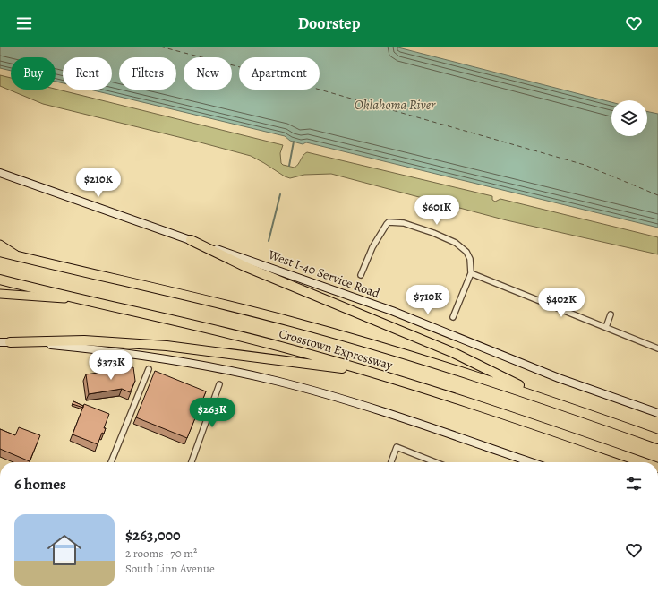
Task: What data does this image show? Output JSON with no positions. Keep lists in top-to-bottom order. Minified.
{"streets":{"highway":["Crosstown Expressway"],"main road":["West I-40 Service Road"]},"water":["Oklahoma River"],"page":{"header":"Doorstep","chip":["Buy","Rent","Filters","New","Apartment"],"price":["$210K","$601K","$710K","$402K","$373K","$263K"],"heading":"6 homes","list":[{"name":"$263,000","note":"2 rooms · 70 m² · South Linn Avenue"}]}}
